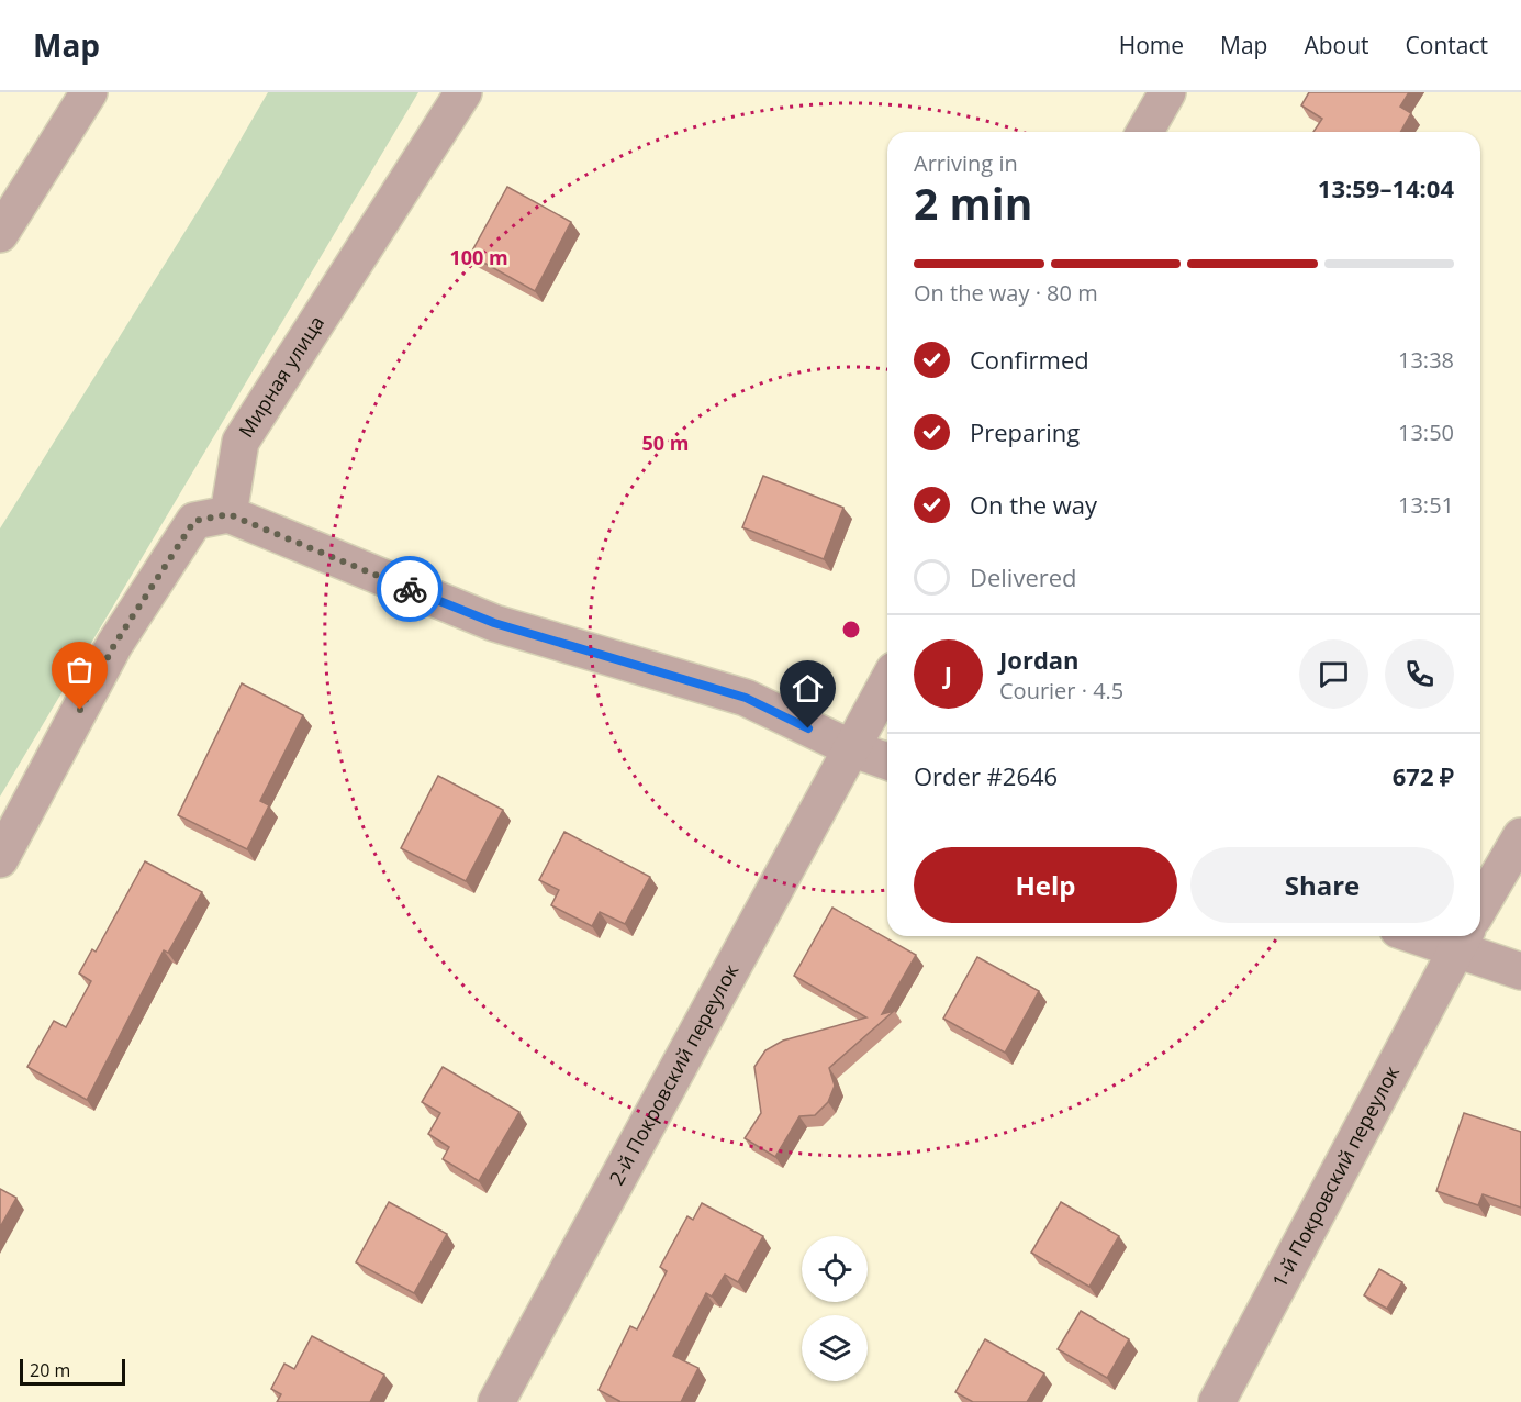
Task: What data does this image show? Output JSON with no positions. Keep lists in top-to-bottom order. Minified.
{"streets":{"street":["Мирная улица","2-й Покровский переулок","1-й Покровский переулок"]},"scale_bar":"20 m","page":{"header":"Map","nav":["Home","Map","About","Contact"],"heading":["2 min","Arriving in","13:59–14:04"],"panel":["Jordan","Courier · 4.5","Order #2646","672 ₽"],"bar":"On the way · 80 m","list":[["Confirmed","13:38"],["Preparing","13:50"],["On the way","13:51"],"Delivered"],"round":"J","buttons":["Help","Share"],"scale":"20 m"},"rings":["100 m","50 m"]}
